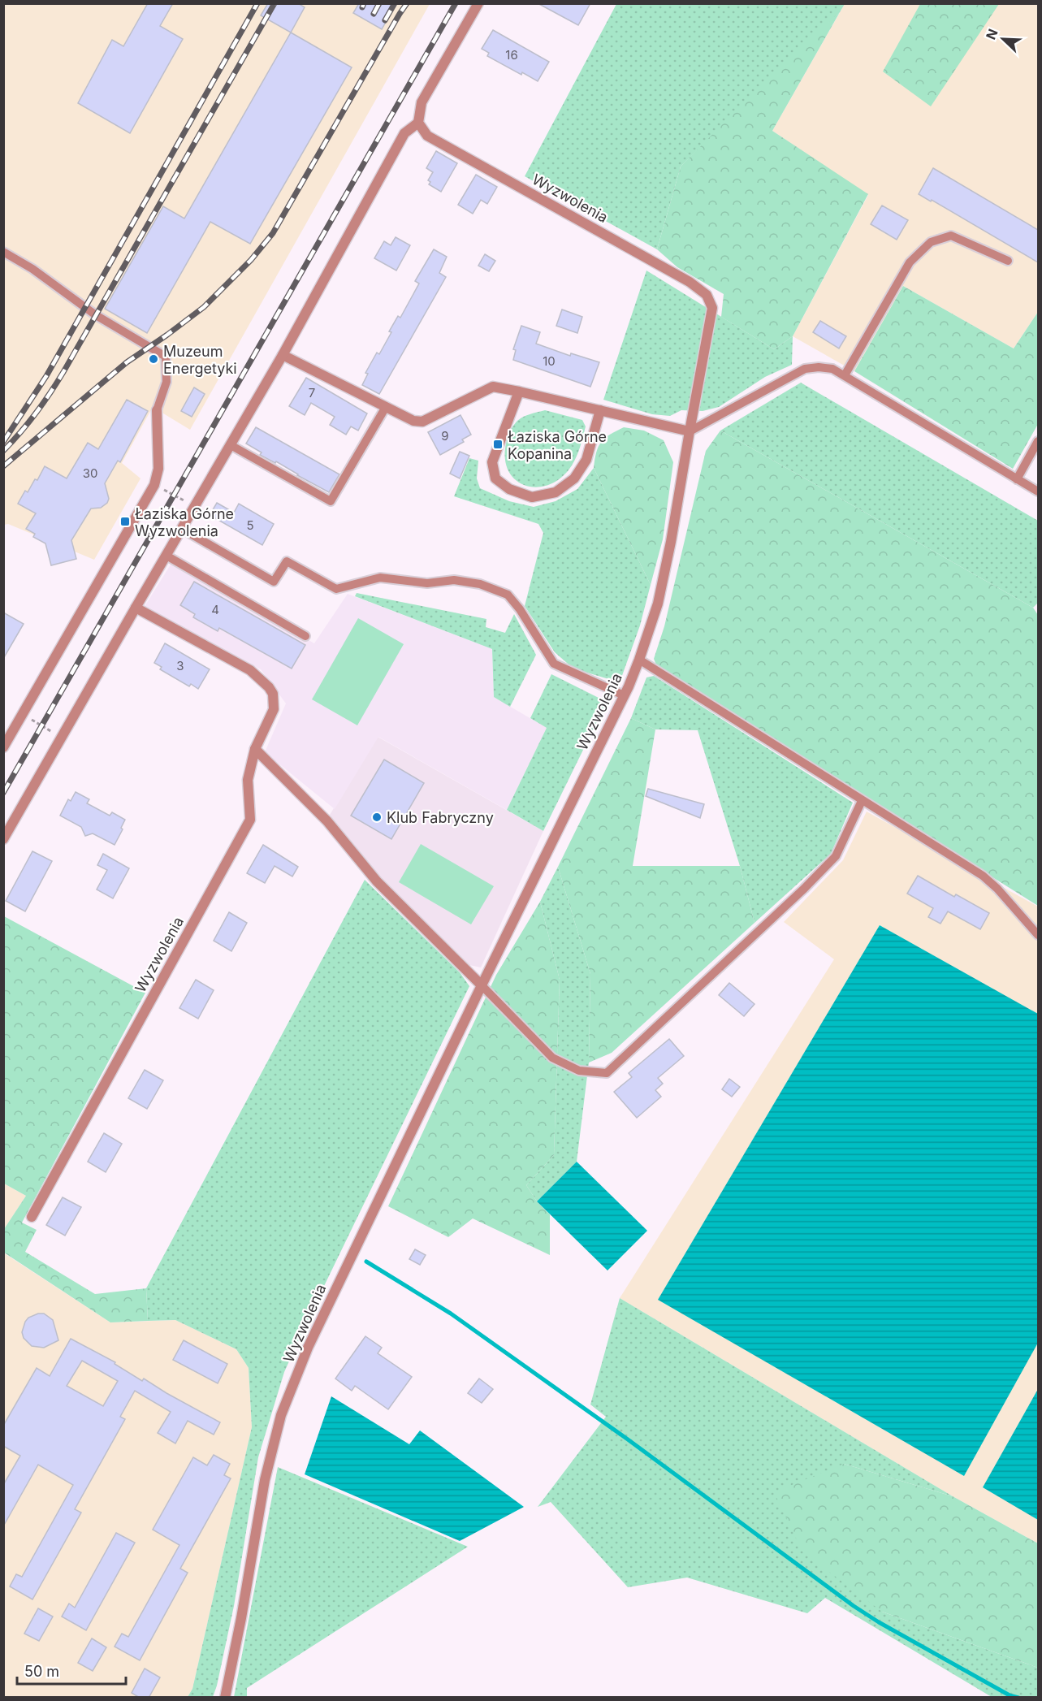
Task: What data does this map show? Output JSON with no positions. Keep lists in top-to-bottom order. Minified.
{"streets":{"street":["Wyzwolenia"]},"places":{"other":["Muzeum Energetyki","Klub Fabryczny"],"transit":["Łaziska Górne Kopanina","Łaziska Górne Wyzwolenia"]},"house_numbers":["16","10","7","9","30","5","4","3"],"scale_bar":"50 m","north":"top left"}
